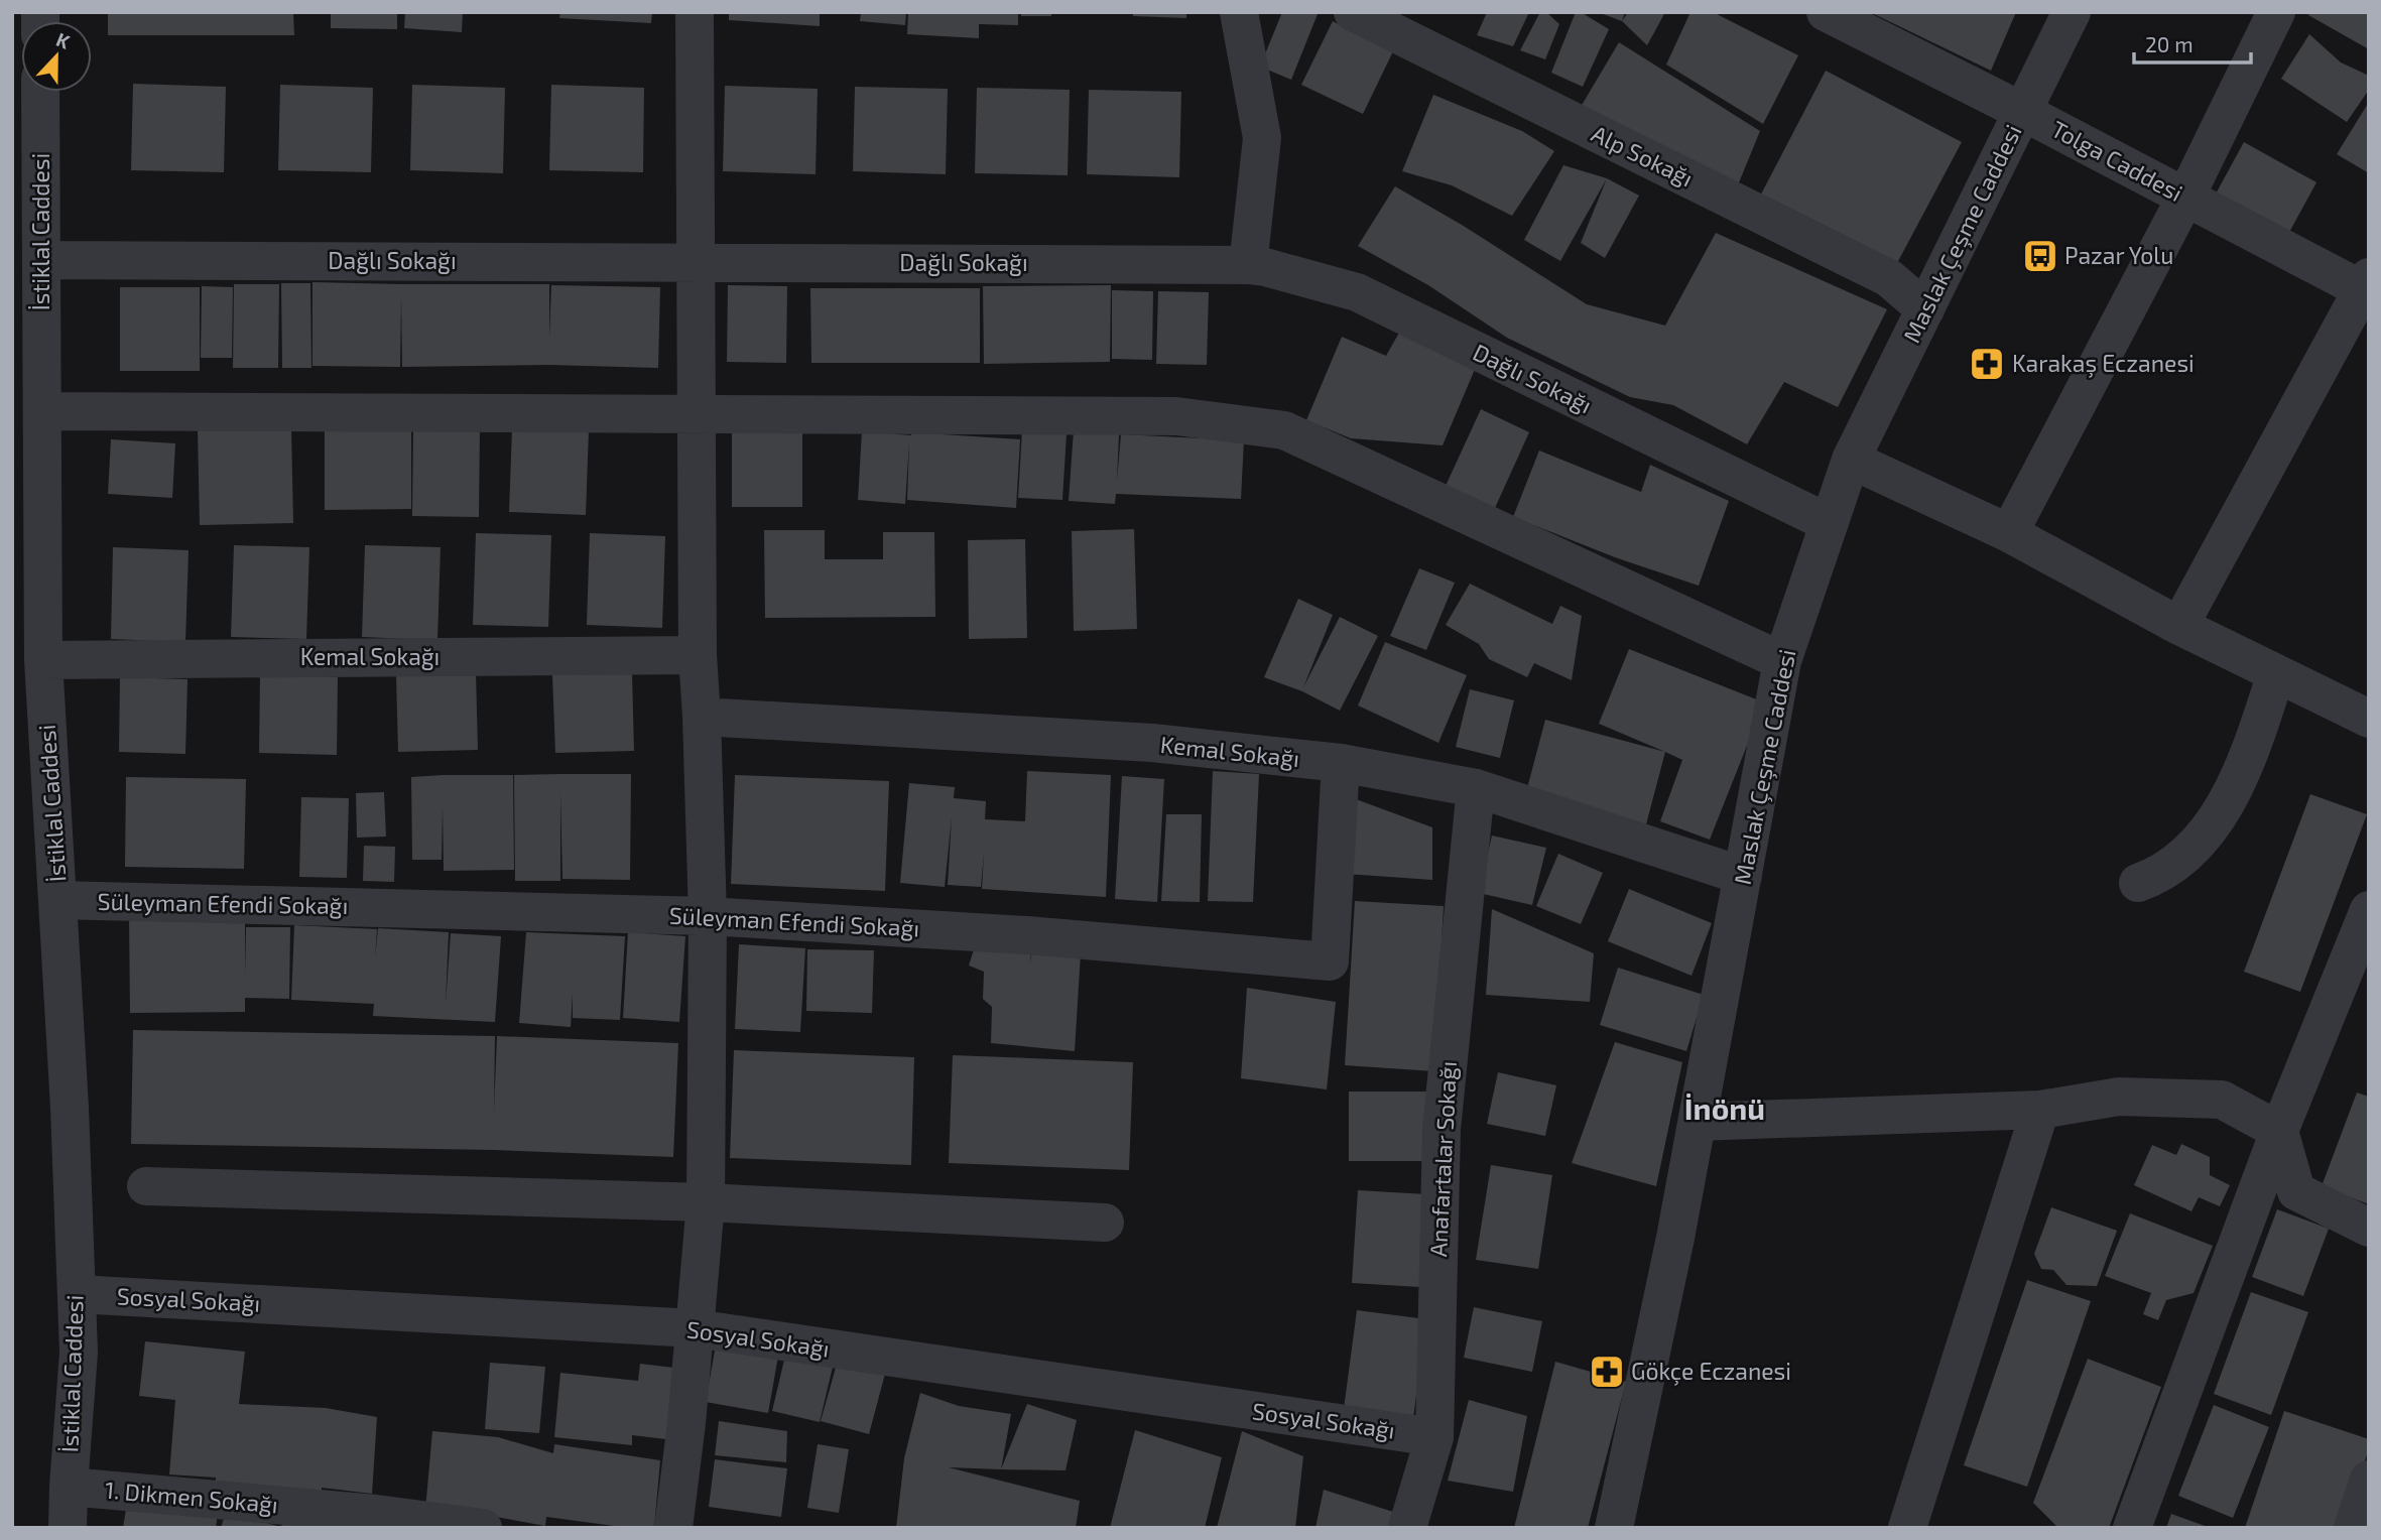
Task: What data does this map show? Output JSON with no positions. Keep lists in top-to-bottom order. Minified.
{"streets":{"street":["Alp Sokağı","Tolga Caddesi","İstiklal Caddesi","Maslak Çeşme Caddesi","Dağlı Sokağı","Kemal Sokağı","Süleyman Efendi Sokağı","Anafartalar Sokağı","Sosyal Sokağı","1. Dikmen Sokağı"]},"crossings":[["Alp Sokağı","Maslak Çeşme Caddesi"],["Tolga Caddesi","Maslak Çeşme Caddesi"],["İstiklal Caddesi","Dağlı Sokağı"],["İstiklal Caddesi","Kemal Sokağı"],["İstiklal Caddesi","Süleyman Efendi Sokağı"],["İstiklal Caddesi","Sosyal Sokağı"],["İstiklal Caddesi","1. Dikmen Sokağı"],["Maslak Çeşme Caddesi","Dağlı Sokağı"],["Maslak Çeşme Caddesi","Kemal Sokağı"],["Kemal Sokağı","Süleyman Efendi Sokağı"],["Kemal Sokağı","Anafartalar Sokağı"],["Anafartalar Sokağı","Sosyal Sokağı"]],"districts":["İnönü"],"places":{"bus stop":["Pazar Yolu"],"pharmacy":["Karakaş Eczanesi","Gökçe Eczanesi"]},"scale_bar":"20 m","north":"top"}
